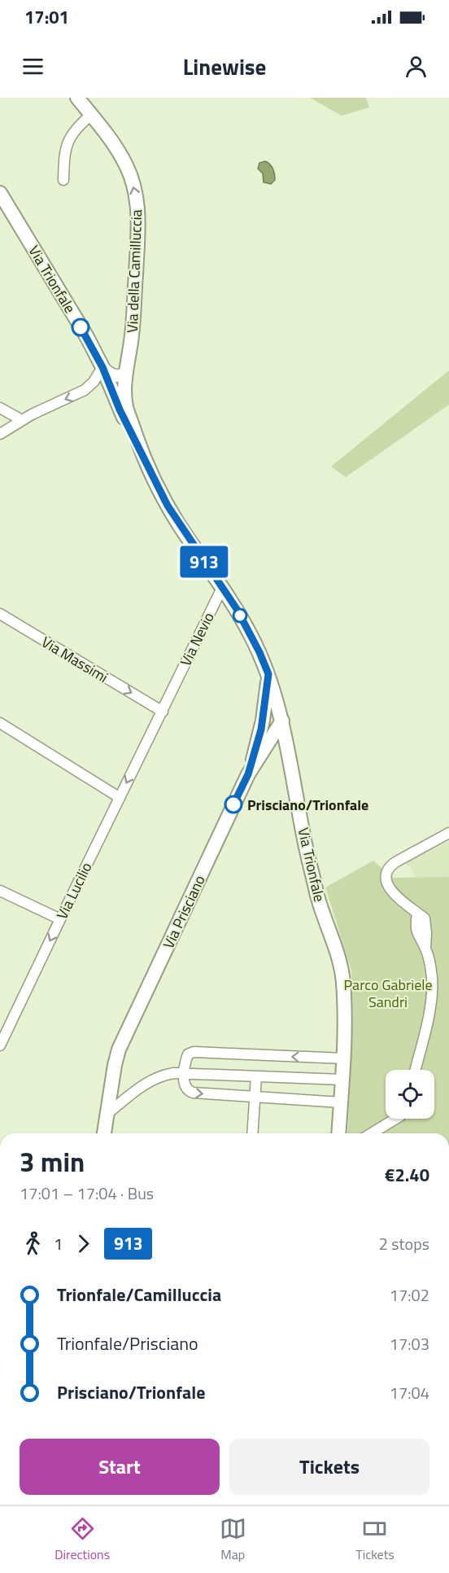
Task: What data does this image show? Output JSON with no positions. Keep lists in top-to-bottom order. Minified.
{"streets":{"main road":["Via della Camilluccia","Via Trionfale","Via Prisciano"],"street":["Via Nevio","Via Massimi","Via Lucilio"]},"crossings":[["Via della Camilluccia","Via Trionfale"],["Via Trionfale","Via Nevio"],["Via Trionfale","Via Prisciano"],["Via Nevio","Via Massimi"],["Via Nevio","Via Lucilio"],["Via Massimi","Via Lucilio"]],"one_way":["Via della Camilluccia","Via Massimi","Via Lucilio"],"parks":["Parco Gabriele Sandri"],"places":["Prisciano/Trionfale"],"lines":["bus line 913"],"page":{"status":"17:01","header":"Linewise","on_map":"913","heading":["3 min","17:01 – 17:04 · Bus","€2.40"],"legs":["1","913","2 stops"],"list":[{"name":"Trionfale/Camilluccia","value":"17:02"},{"name":"Trionfale/Prisciano","value":"17:03"},{"name":"Prisciano/Trionfale","value":"17:04"}],"buttons":["Start","Tickets"],"tabs":["Directions","Map","Tickets"]}}
